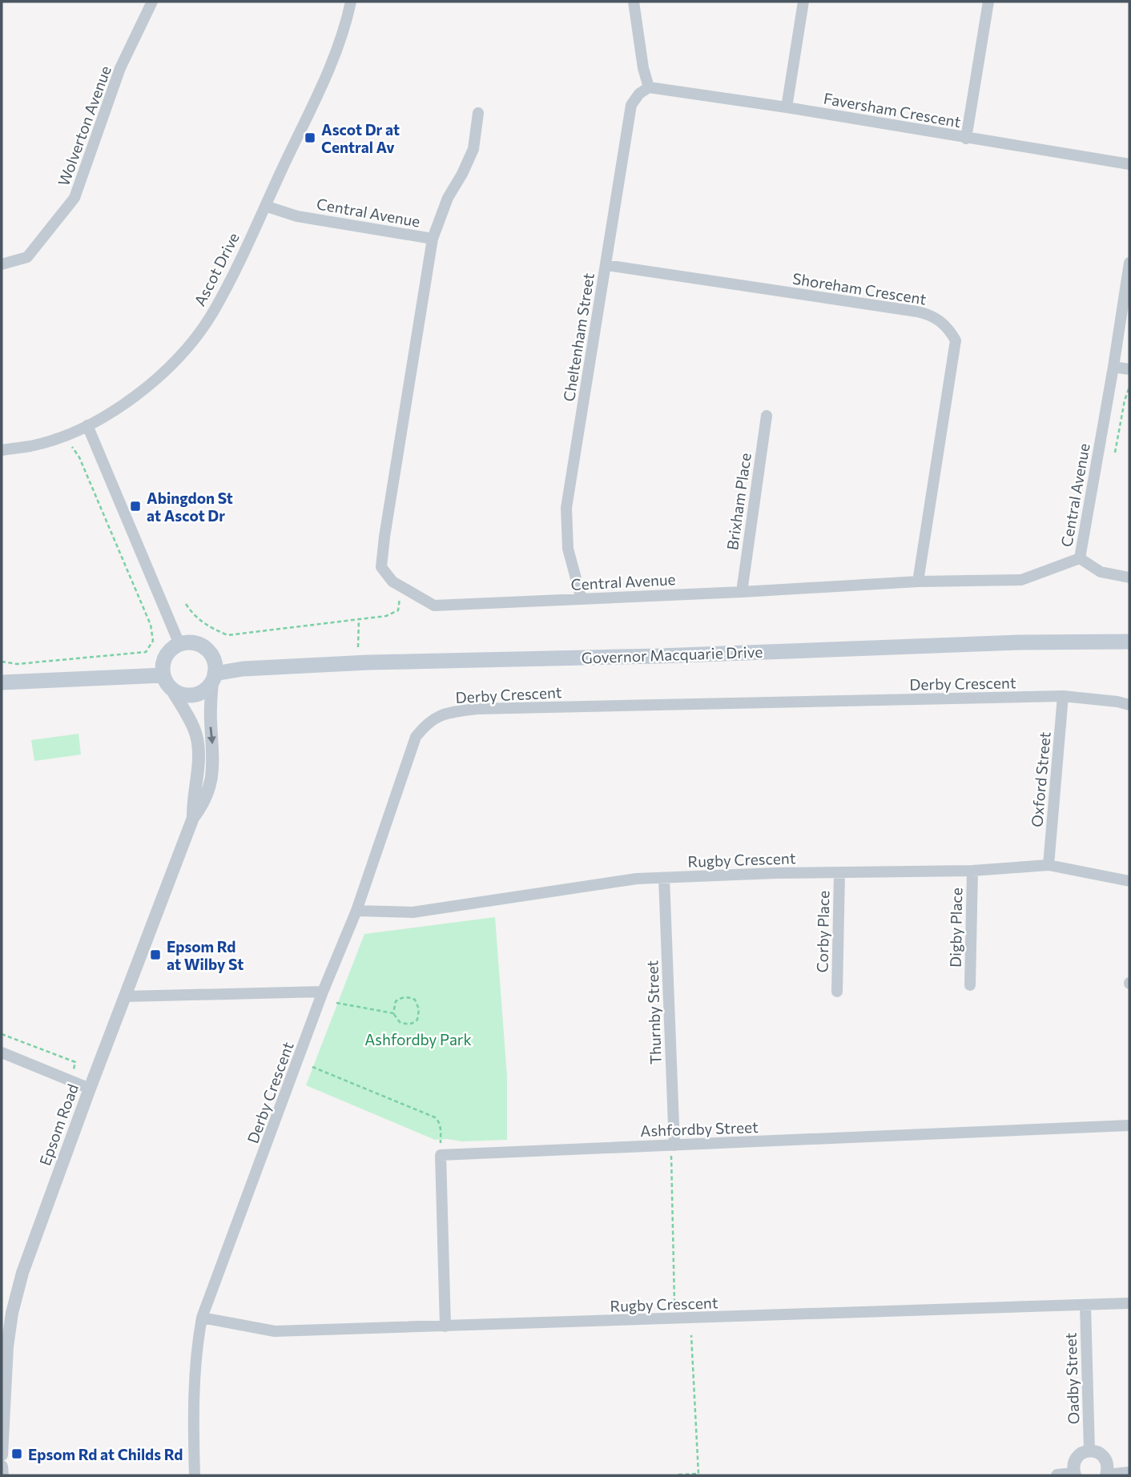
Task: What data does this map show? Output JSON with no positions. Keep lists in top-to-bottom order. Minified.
{"streets":{"main road":["Governor Macquarie Drive"],"street":["Faversham Crescent","Wolverton Avenue","Central Avenue","Ascot Drive","Shoreham Crescent","Cheltenham Street","Brixham Place","Derby Crescent","Oxford Street","Rugby Crescent","Digby Place","Corby Place","Thurnby Street","Epsom Road","Ashfordby Street","Oadby Street"]},"crossings":[["Faversham Crescent","Cheltenham Street"],["Central Avenue","Ascot Drive"],["Central Avenue","Shoreham Crescent"],["Central Avenue","Cheltenham Street"],["Central Avenue","Brixham Place"],["Shoreham Crescent","Cheltenham Street"],["Governor Macquarie Drive","Epsom Road"],["Derby Crescent","Oxford Street"],["Derby Crescent","Rugby Crescent"],["Oxford Street","Rugby Crescent"],["Rugby Crescent","Digby Place"],["Rugby Crescent","Corby Place"],["Rugby Crescent","Thurnby Street"],["Rugby Crescent","Oadby Street"],["Thurnby Street","Ashfordby Street"]],"parks":["Ashfordby Park"],"places":{"transit":["Ascot Dr at Central Av","Abingdon St at Ascot Dr","Epsom Rd at Wilby St","Epsom Rd at Childs Rd"]}}
